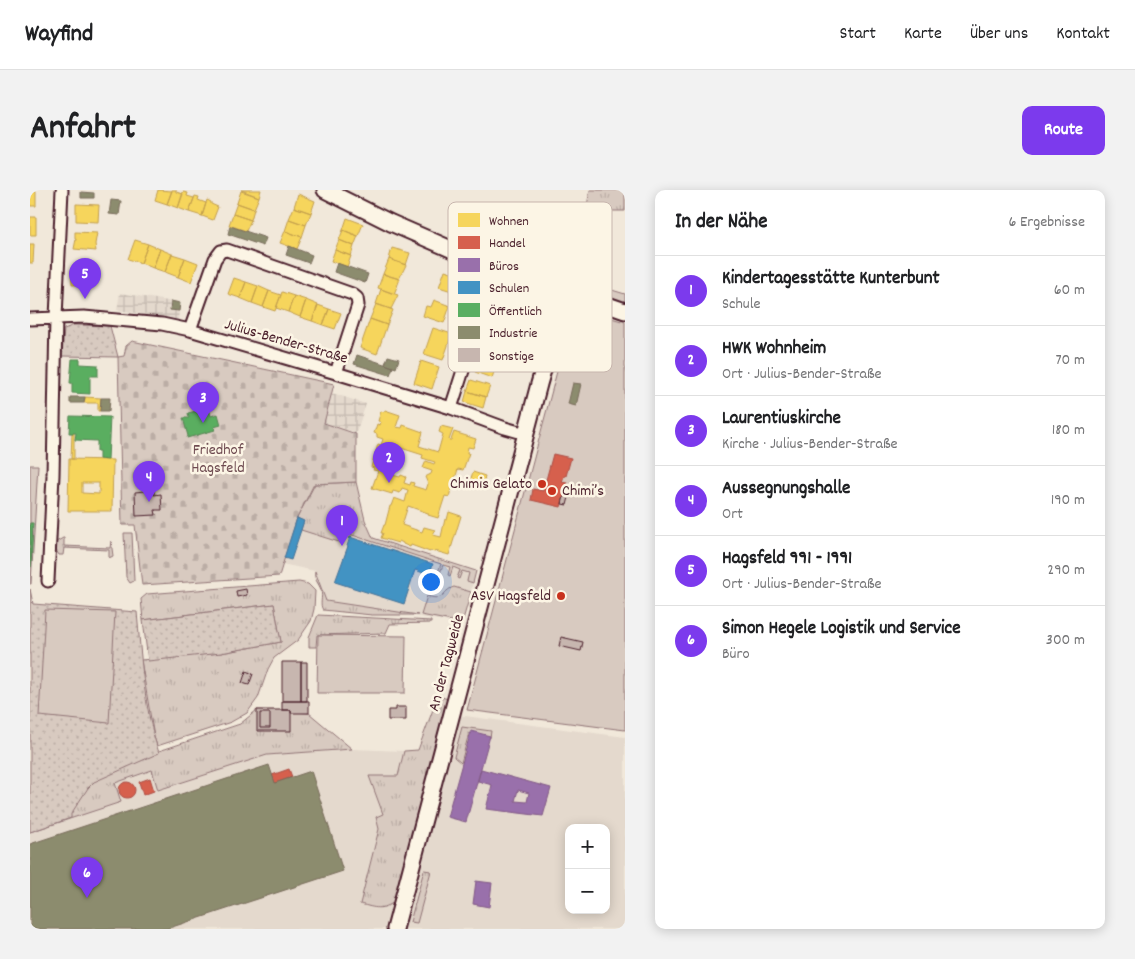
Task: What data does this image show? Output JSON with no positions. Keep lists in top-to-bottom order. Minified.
{"streets":{"main road":["An der Tagweide"],"street":["Julius-Bender-Straße"]},"crossings":[["Julius-Bender-Straße","An der Tagweide"]],"parks":["Friedhof Hagsfeld"],"places":["Chimis Gelato","Chimi’s","ASV Hagsfeld"],"legend":["Wohnen","Handel","Büros","Schulen","Öffentlich","Industrie","Sonstige"],"page":{"header":"Wayfind","nav":["Start","Karte","Über uns","Kontakt"],"title":"Anfahrt","buttons":"Route","heading":["In der Nähe","6 Ergebnisse"],"list":[{"mark":"1","name":"Kindertagesstätte Kunterbunt","note":"Schule","value":"60 m"},{"mark":"2","name":"HWK Wohnheim","note":"Ort · Julius-Bender-Straße","value":"70 m"},{"mark":"3","name":"Laurentiuskirche","note":"Kirche · Julius-Bender-Straße","value":"180 m"},{"mark":"4","name":"Aussegnungshalle","note":"Ort","value":"190 m"},{"mark":"5","name":"Hagsfeld 991 - 1991","note":"Ort · Julius-Bender-Straße","value":"290 m"},{"mark":"6","name":"Simon Hegele Logistik und Service","note":"Büro","value":"300 m"}],"pins":["5","3","2","4","1","6"],"map_buttons":["+","−"]}}
